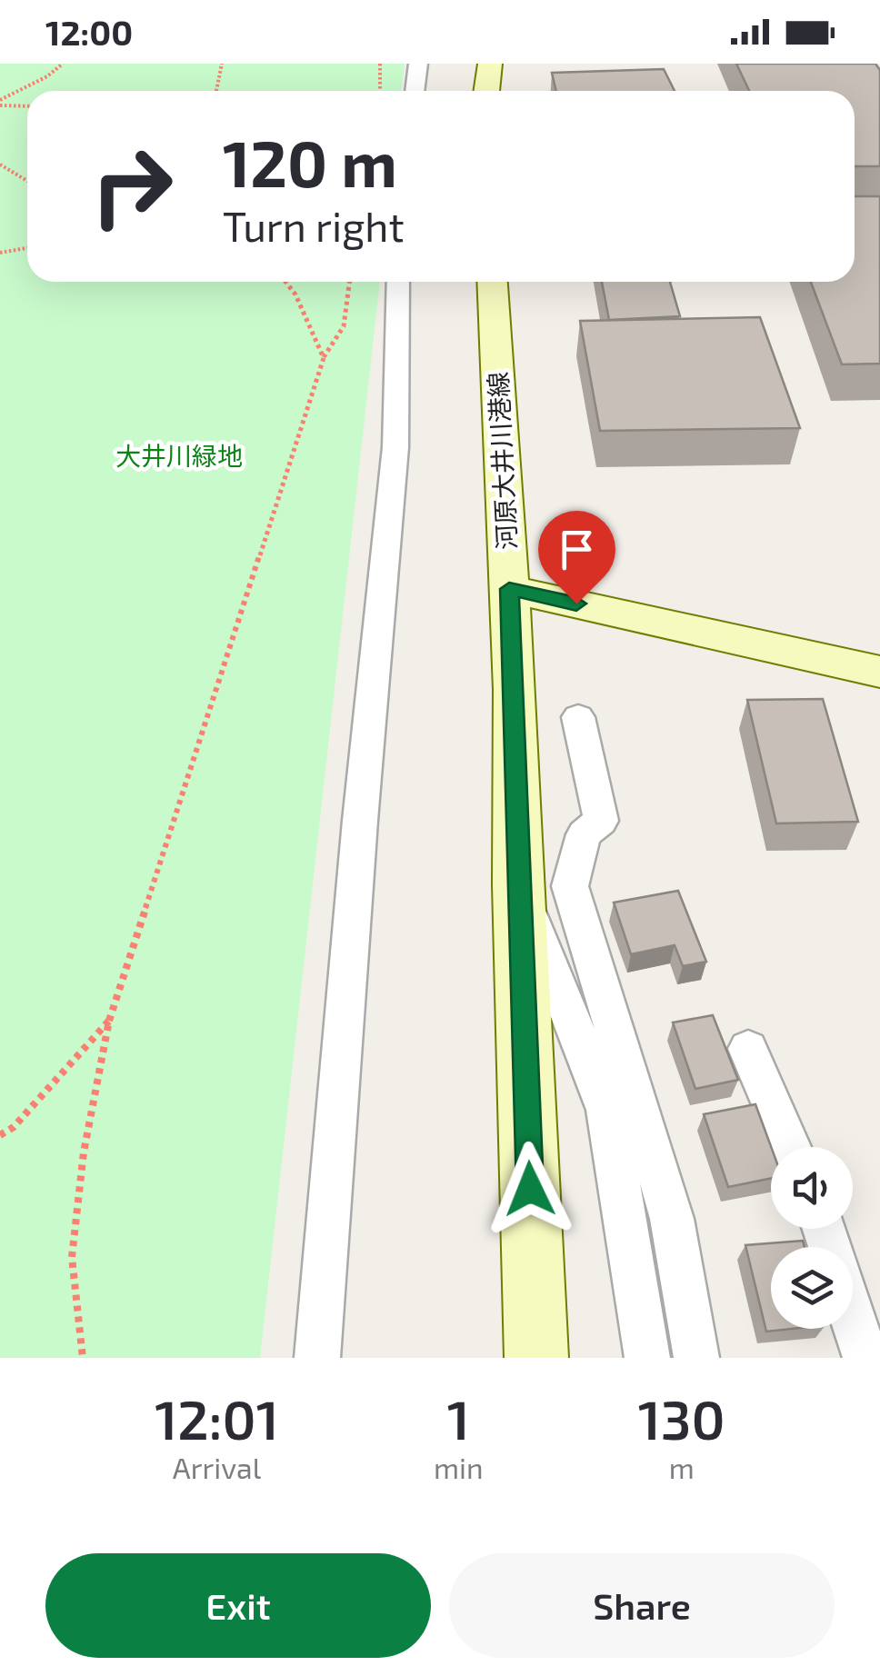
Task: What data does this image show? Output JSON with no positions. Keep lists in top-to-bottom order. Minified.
{"streets":{"main road":["河原大井川港線"]},"parks":["大井川緑地"],"page":{"status":"12:00","turn":["120 m","Turn right"],"eta":["12:01","Arrival","1","min","130","m"],"buttons":["Exit","Share"]}}
